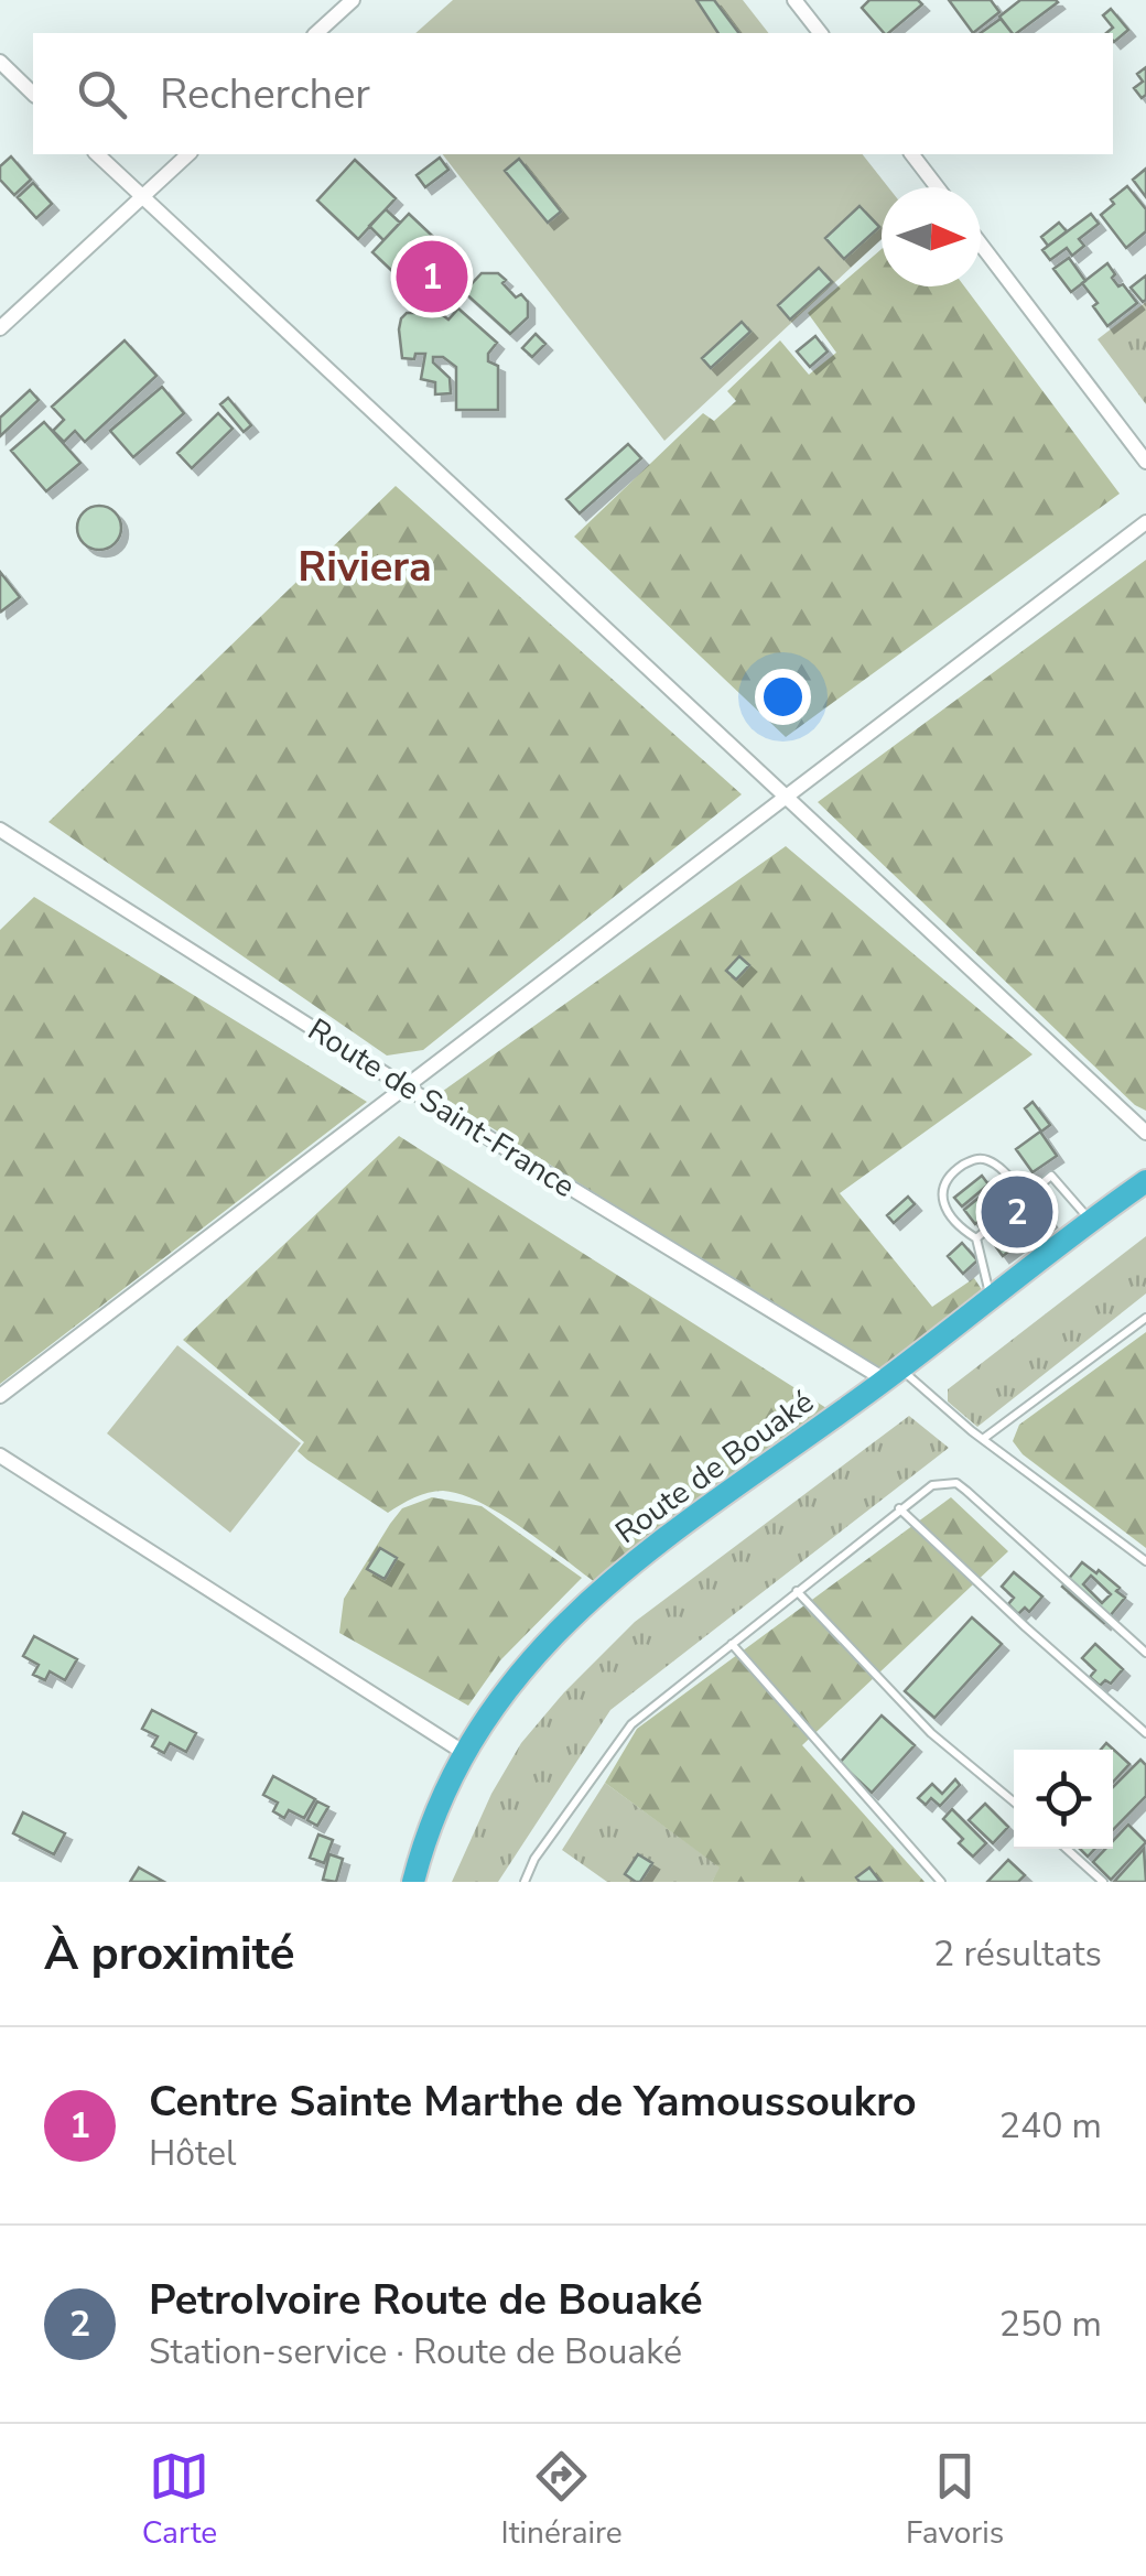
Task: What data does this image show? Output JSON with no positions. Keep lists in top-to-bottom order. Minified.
{"streets":{"highway":["Route de Bouaké"],"street":["Route de Saint-France"]},"crossings":[["Route de Saint-France","Route de Bouaké"]],"districts":["Riviera"],"north":"right","page":{"search":"Rechercher","pins":["1","2"],"heading":["À proximité","2 résultats"],"list":[{"mark":"1","name":"Centre Sainte Marthe de Yamoussoukro","note":"Hôtel","value":"240 m"},{"mark":"2","name":"PetroIvoire Route de Bouaké","note":"Station-service · Route de Bouaké","value":"250 m"}],"nav":["Carte","Itinéraire","Favoris"]}}
